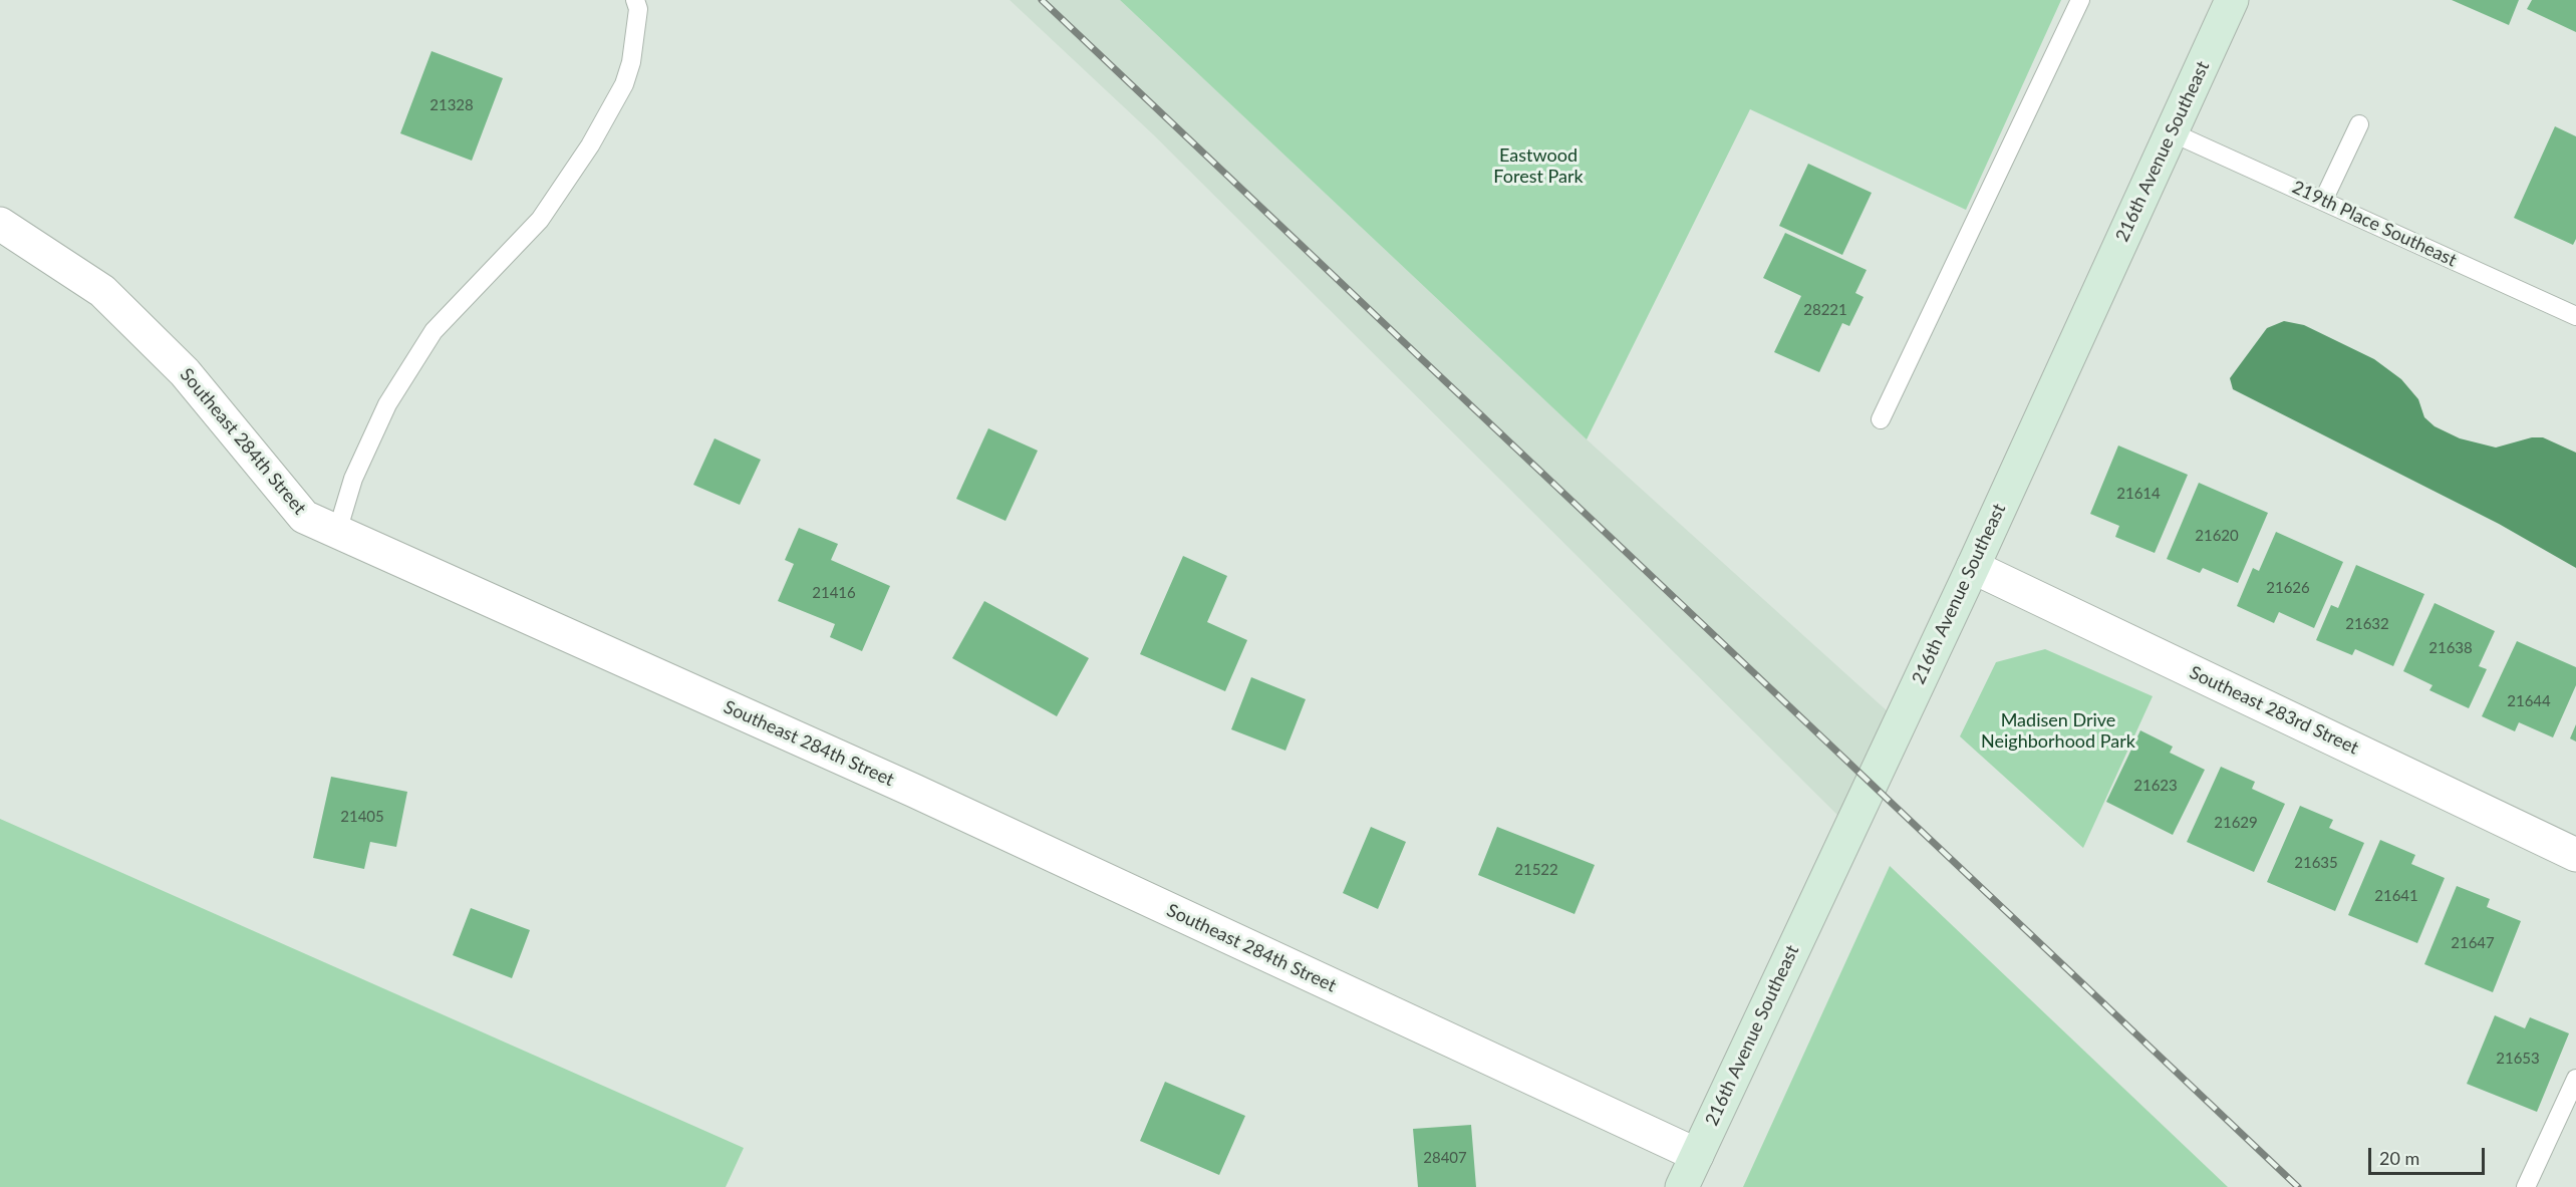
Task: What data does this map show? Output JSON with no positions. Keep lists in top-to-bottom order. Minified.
{"streets":{"street":["216th Avenue Southeast","Southeast 284th Street","Southeast 283rd Street"],"lane":["219th Place Southeast"]},"crossings":[["216th Avenue Southeast","219th Place Southeast"],["216th Avenue Southeast","Southeast 284th Street"],["216th Avenue Southeast","Southeast 283rd Street"]],"parks":["Eastwood Forest Park","Madisen Drive Neighborhood Park"],"house_numbers":["21328","28221","21614","21620","21626","21416","21632","21638","21644","21623","21405","21629","21635","21522","21641","21647","21653","28407"],"scale_bar":"20 m"}
